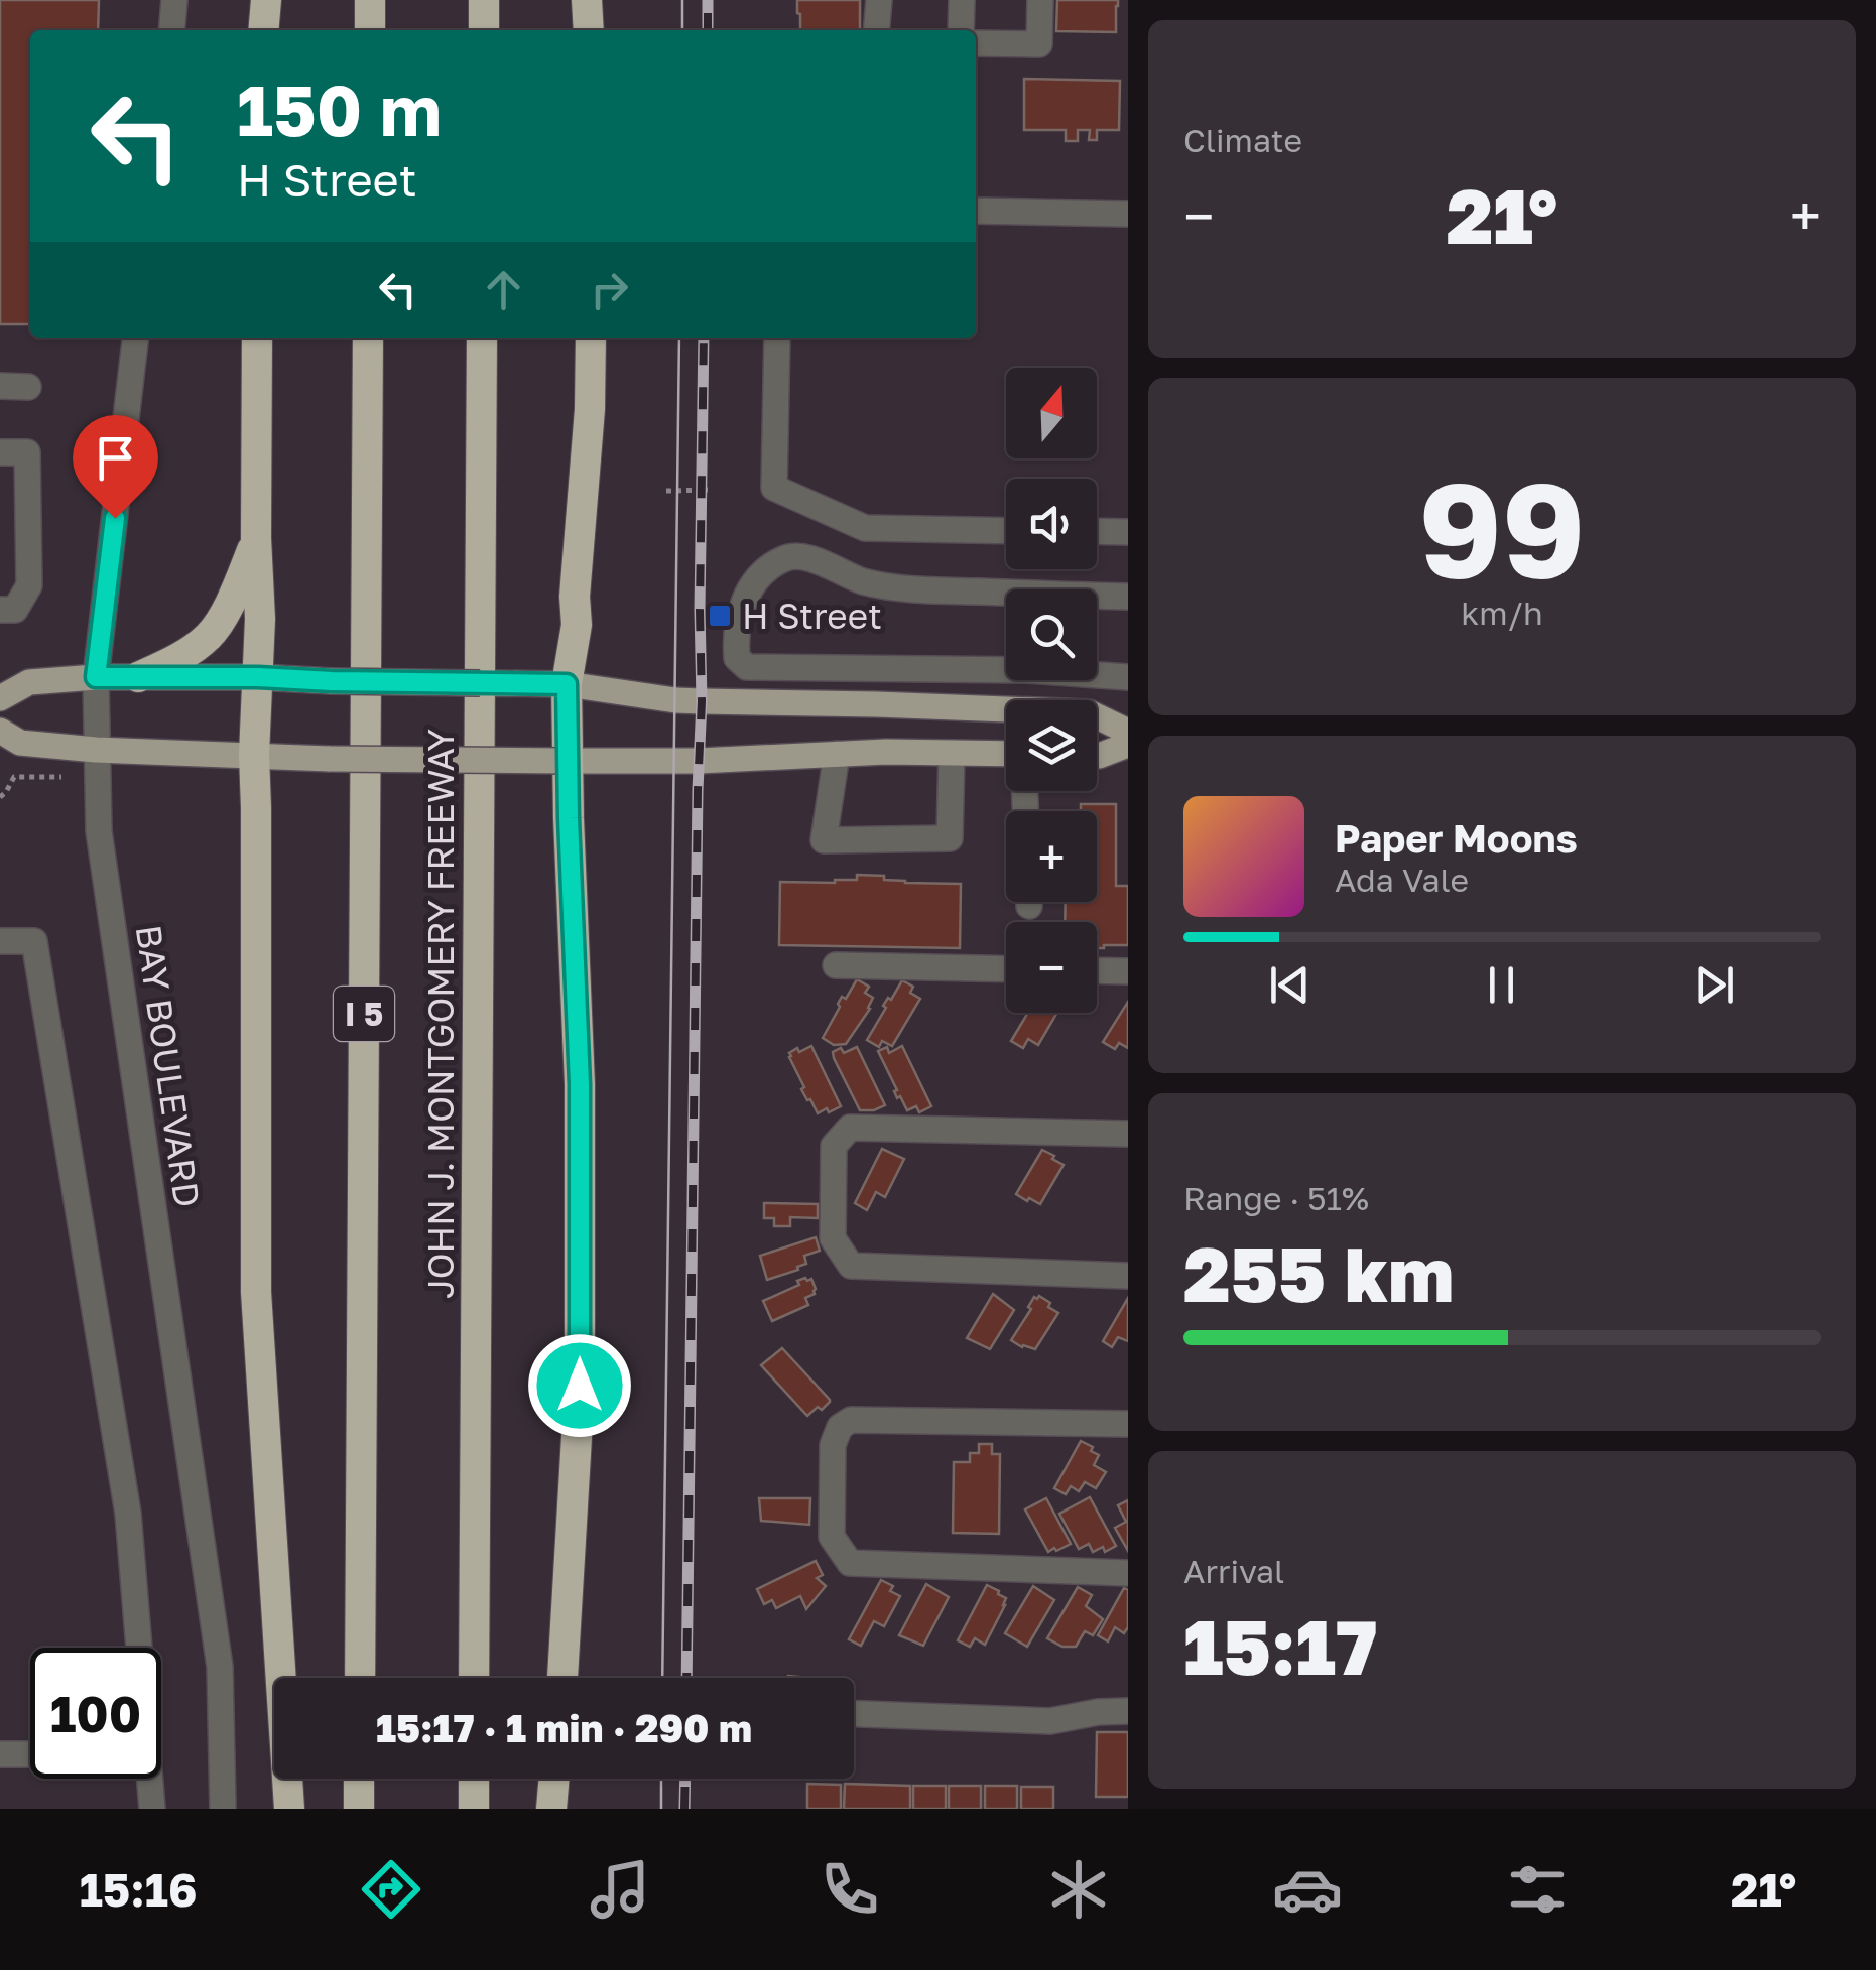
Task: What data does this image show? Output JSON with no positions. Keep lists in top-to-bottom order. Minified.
{"streets":{"highway":["I 5","JOHN J. MONTGOMERY FREEWAY"],"street":["BAY BOULEVARD"]},"places":{"transit":["H Street"]},"north":"top","page":{"tile":["Climate",["99","km/h"],["Range · 51%","255 km"],["Arrival","15:17"]],"turn":["150 m","H Street"],"heat":["−","21°","+"],"map_buttons":["+","−"],"song":["Paper Moons","Ada Vale"],"limit":"100","trip":"15:17 · 1 min · 290 m","tabs":["15:16","21°"]}}
